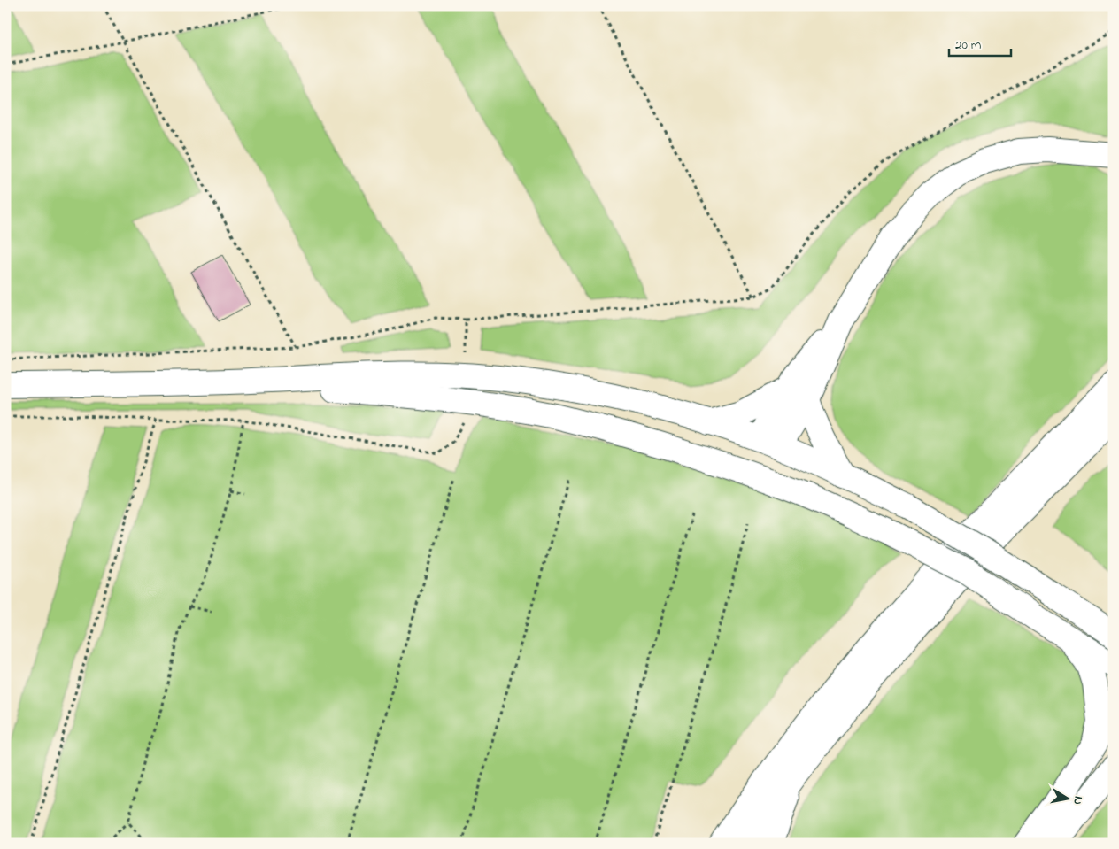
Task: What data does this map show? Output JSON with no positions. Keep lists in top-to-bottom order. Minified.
{"scale_bar":"20 m","north":"right"}
